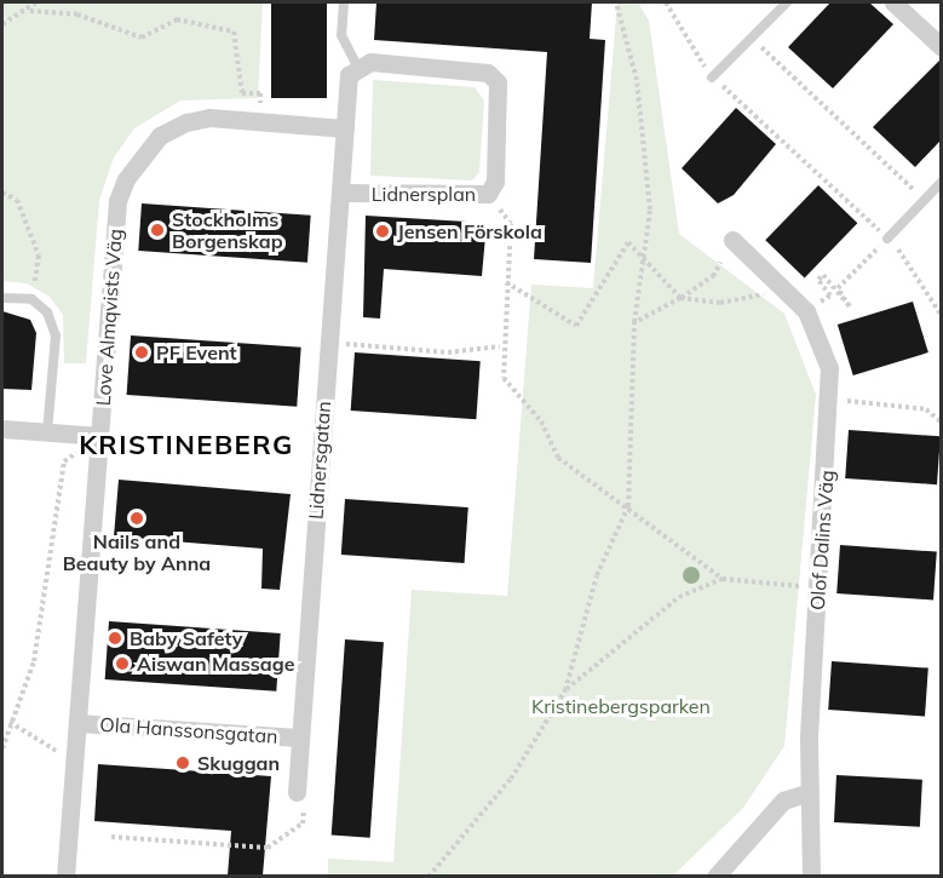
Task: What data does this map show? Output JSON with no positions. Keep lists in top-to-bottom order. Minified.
{"streets":{"street":["Lidnersplan","Love Almqvists Väg","Lidnersgatan","Olof Dalins Väg","Ola Hanssonsgatan"]},"crossings":[["Lidnersplan","Lidnersgatan"],["Love Almqvists Väg","Lidnersgatan"],["Love Almqvists Väg","Ola Hanssonsgatan"],["Lidnersgatan","Ola Hanssonsgatan"]],"districts":["KRISTINEBERG"],"parks":["Kristinebergsparken"],"places":["Stockholms Borgenskap","Jensen Förskola","PF Event","Nails and Beauty by Anna","Baby Safety","Aiswan Massage","Skuggan"]}
